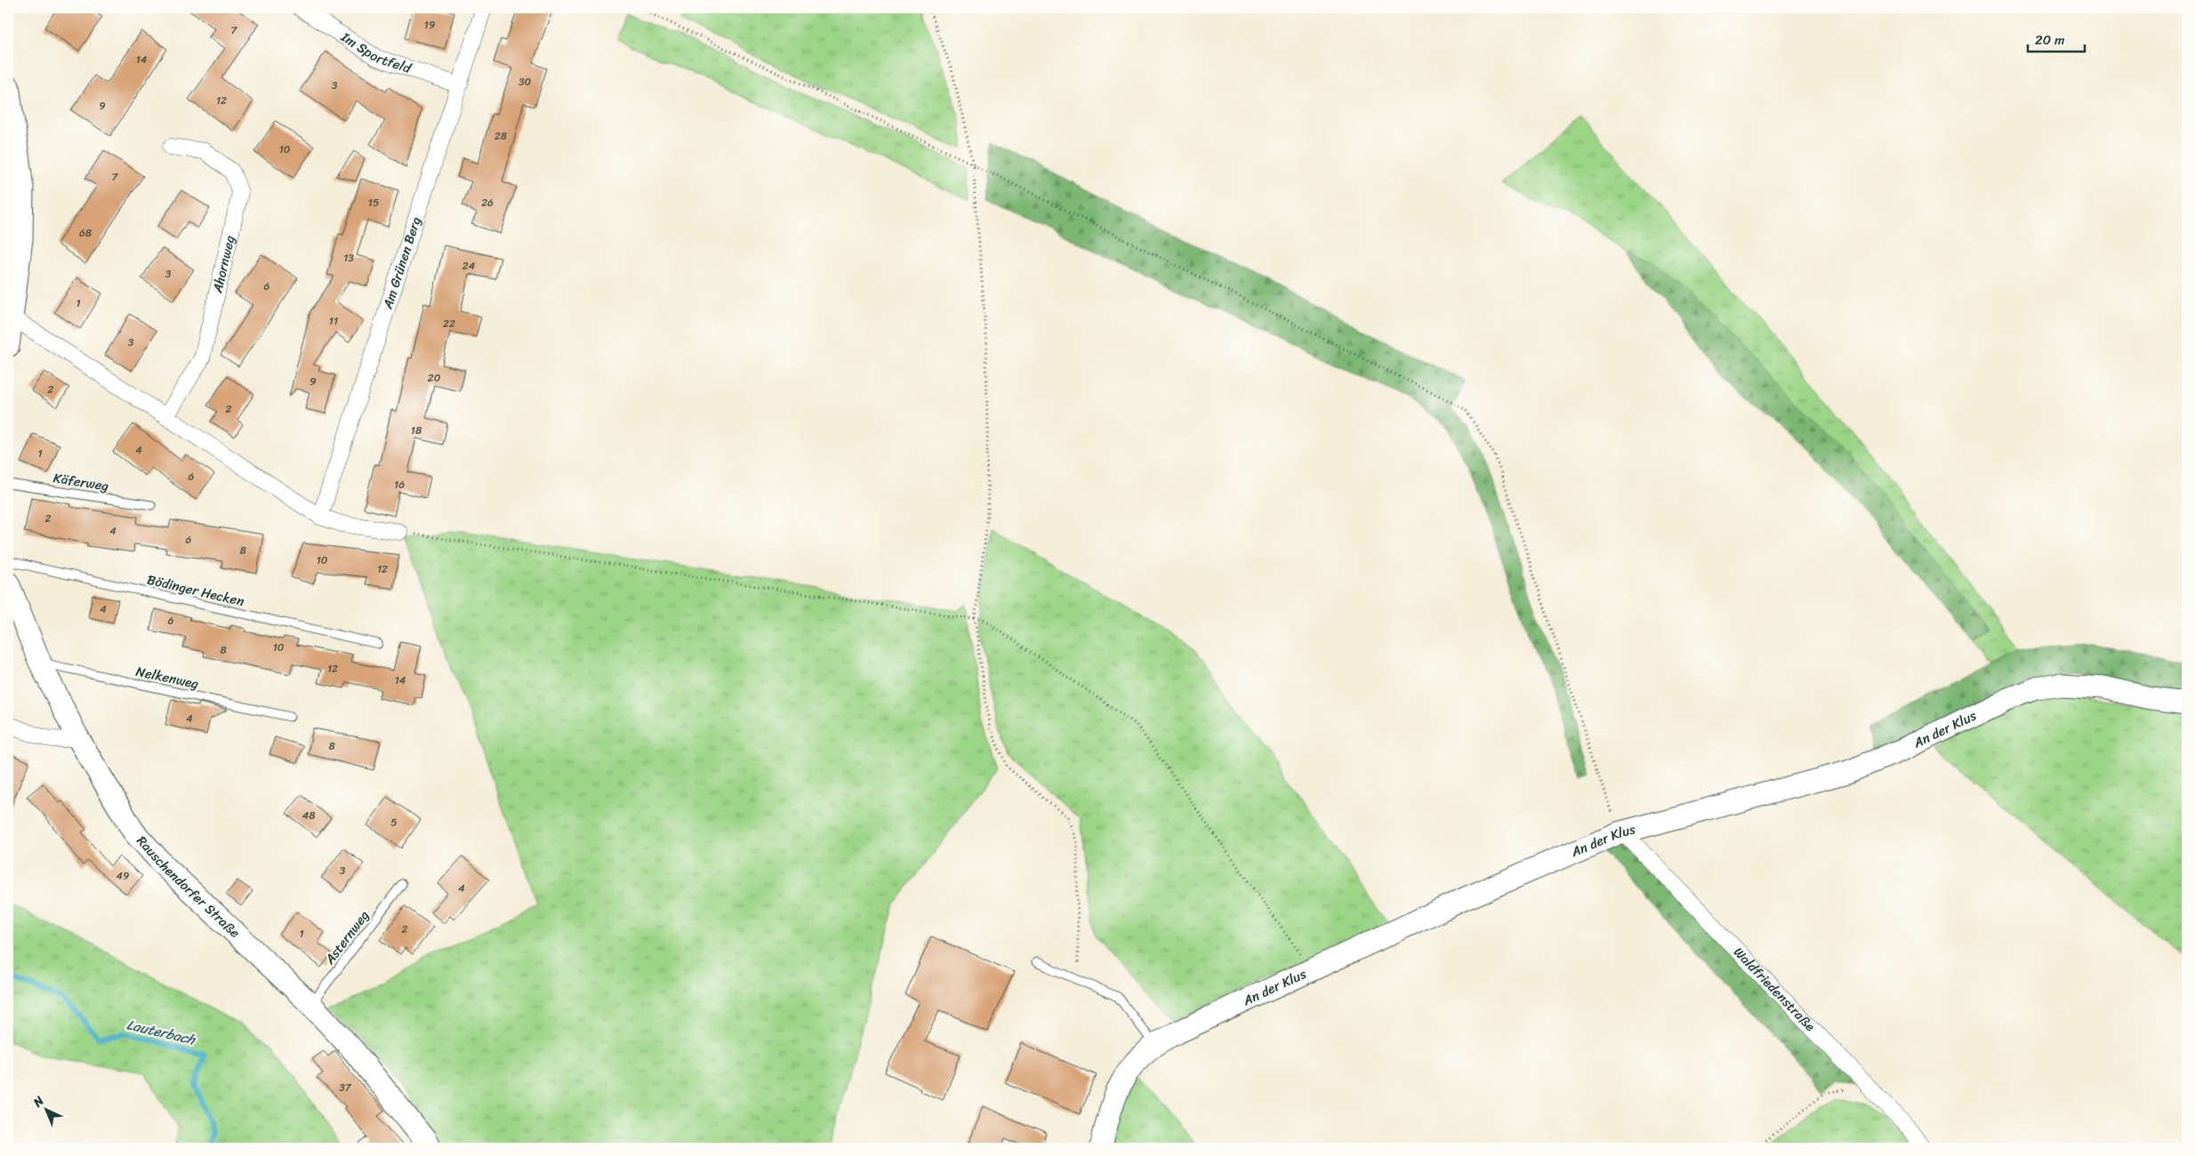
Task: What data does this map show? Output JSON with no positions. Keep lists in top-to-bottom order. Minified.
{"streets":{"street":["Im Sportfeld","Am Grünen Berg","Ahornweg","An der Klus","Rauschendorfer Straße","Waldfriedenstraße"],"lane":["Käferweg","Bödinger Hecken","Nelkenweg","Asternweg"]},"crossings":[["Im Sportfeld","Am Grünen Berg"],["Nelkenweg","Rauschendorfer Straße"],["An der Klus","Waldfriedenstraße"],["Rauschendorfer Straße","Asternweg"]],"water":["Lauterbach"],"house_numbers":["19","7","14","30","3","12","9","28","10","7","15","26","68","13","24","3","6","1","11","22","3","20","9","2","2","18","4","1","6","16","2","4","6","8","10","12","4","6","10","8","12","14","4","8","48","5","3","49","4","2","1","37"],"scale_bar":"20 m","north":"top left"}
